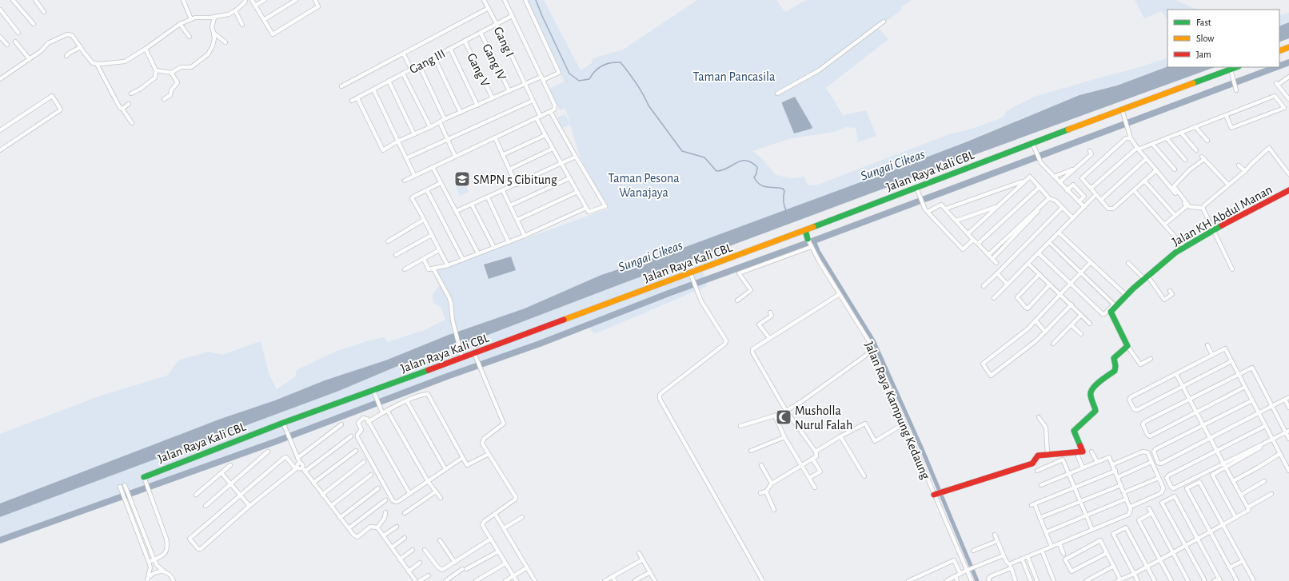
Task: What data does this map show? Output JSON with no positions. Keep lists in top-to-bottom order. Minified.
{"streets":{"main road":["Jalan Raya Kali CBL","Jalan KH Abdul Manan"],"street":["Gang I","Gang III","Gang IV","Gang V","Jalan Raya Kampung Kedaung"]},"crossings":[["Gang I","Gang III"],["Gang III","Gang IV"],["Gang III","Gang V"]],"water":["Sungai Cikeas"],"parks":["Taman Pancasila","Taman Pesona Wanajaya"],"places":{"school or university":["SMPN 5 Cibitung"],"mosque":["Musholla Nurul Falah"]},"legend":["Fast","Slow","Jam"]}
